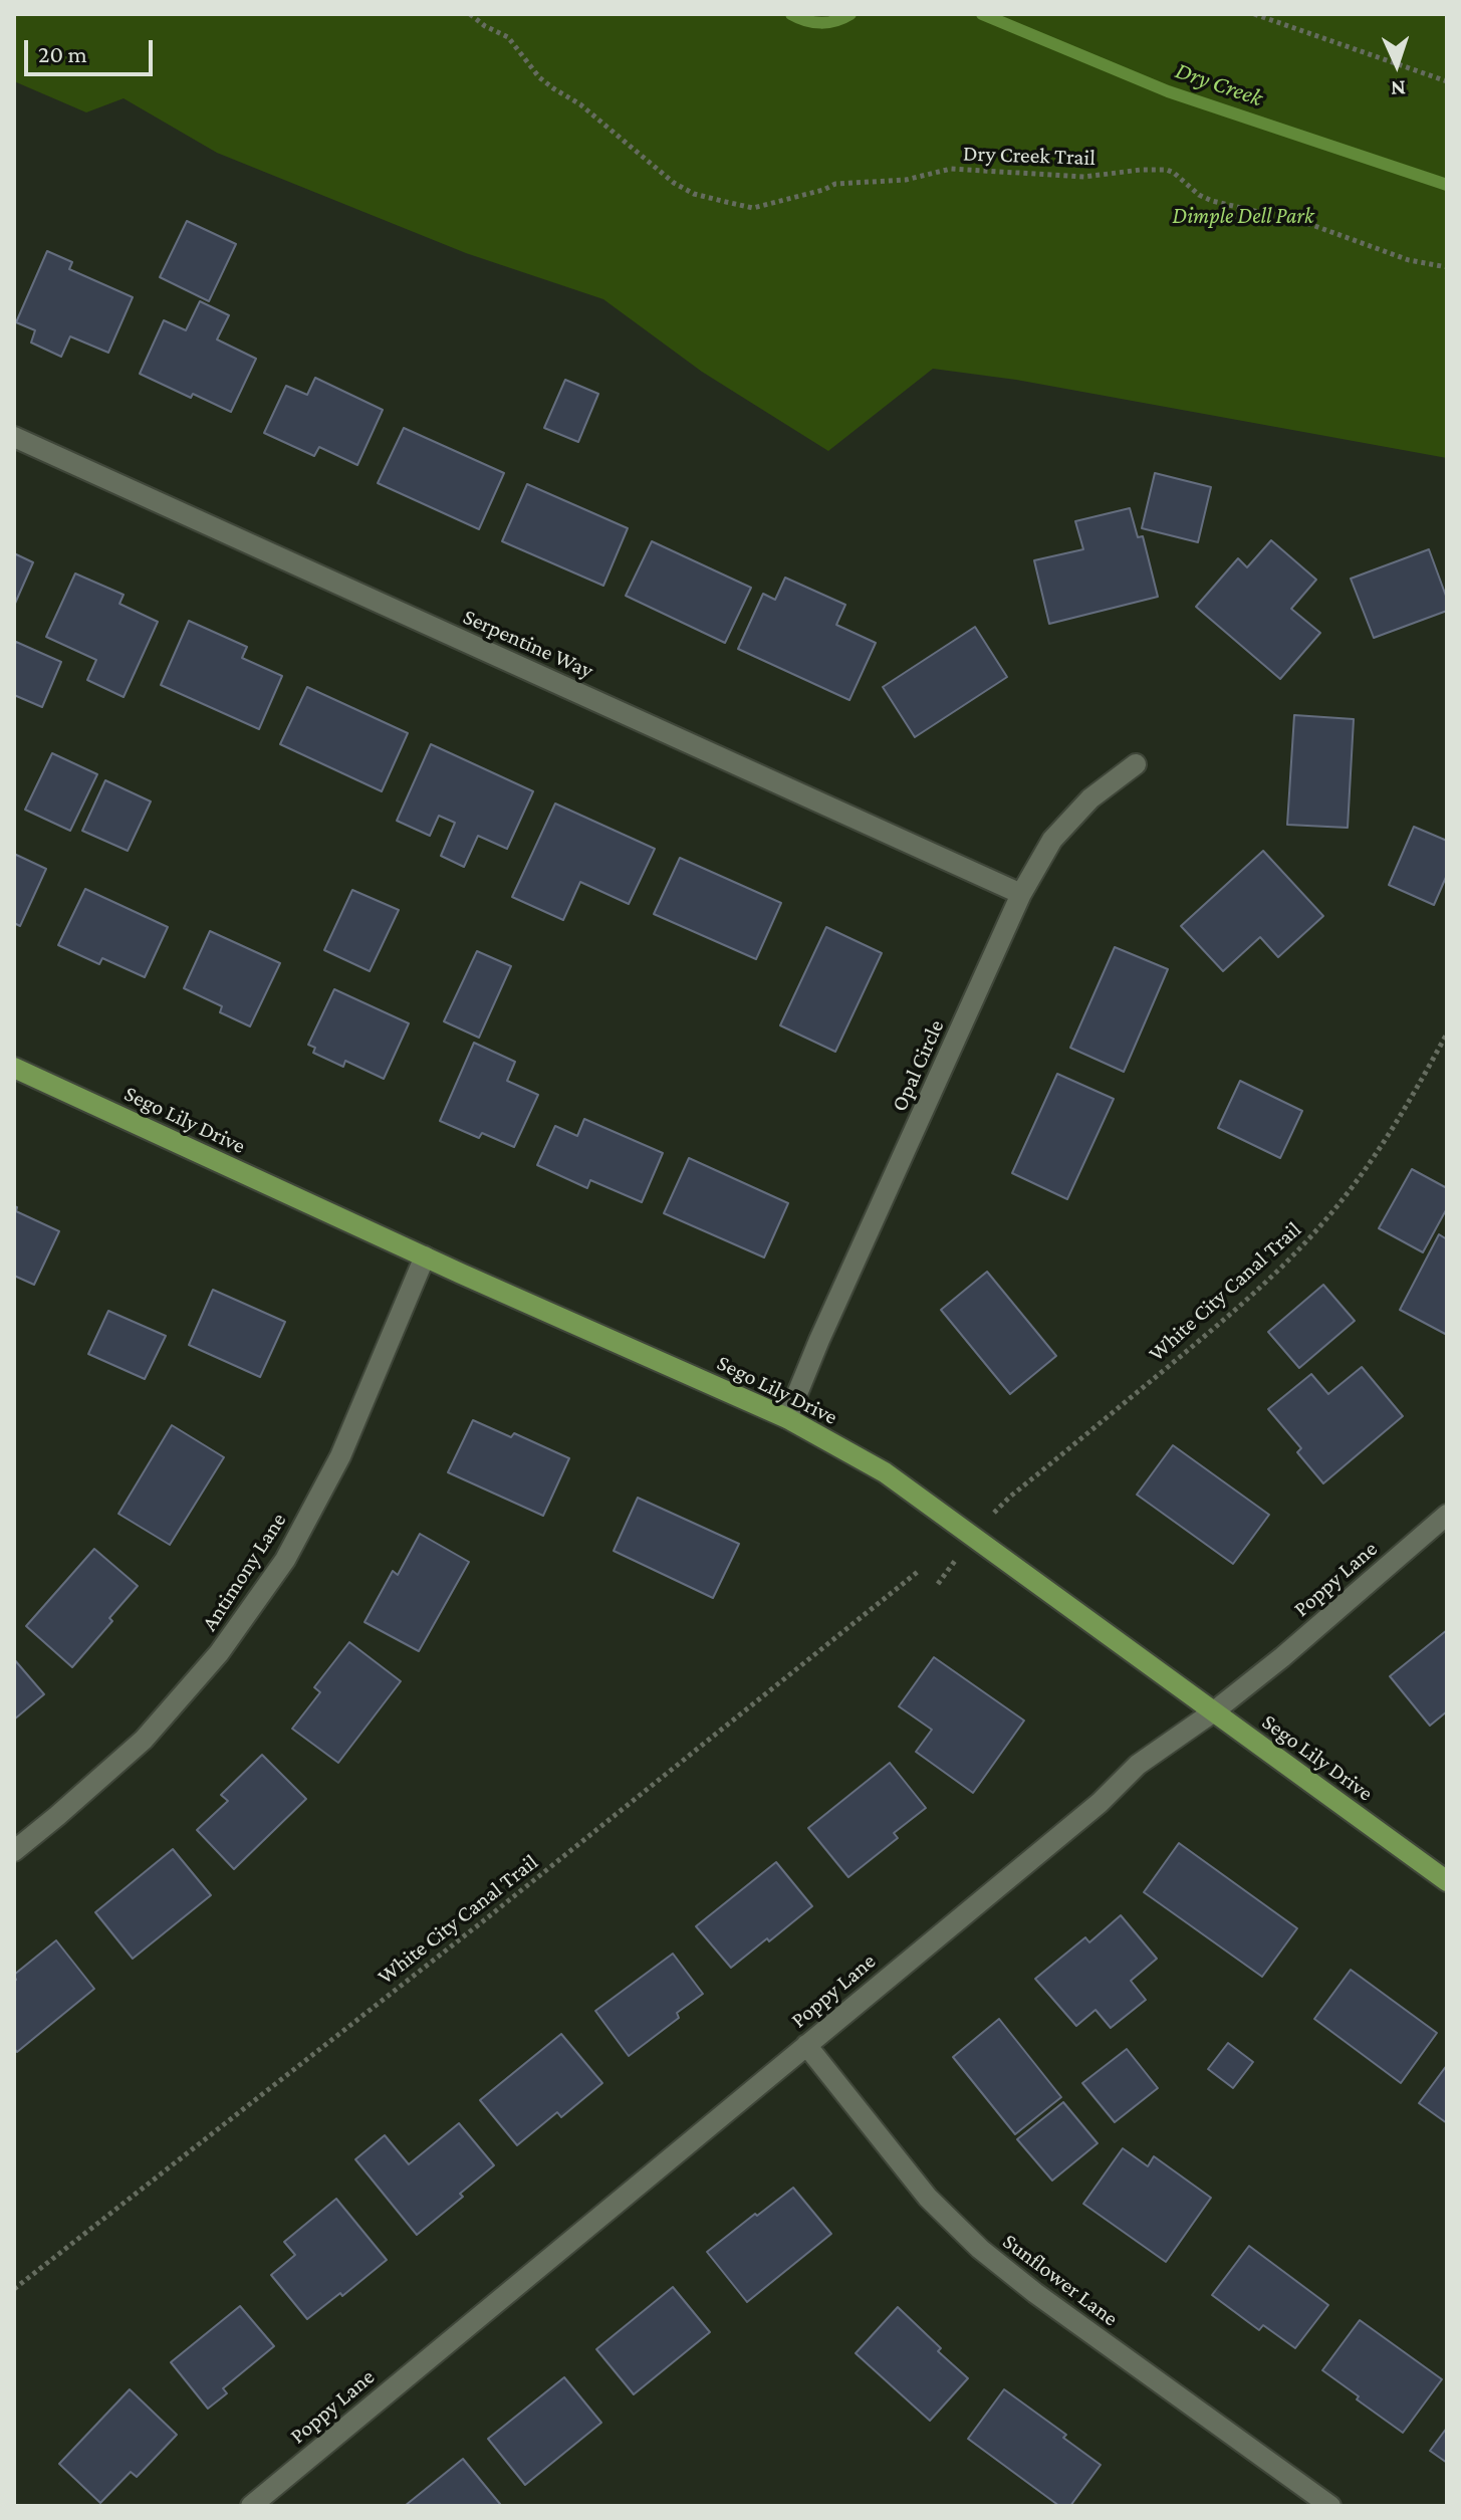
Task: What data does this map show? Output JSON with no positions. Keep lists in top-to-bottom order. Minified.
{"streets":{"main road":["Sego Lily Drive"],"street":["Serpentine Way","Opal Circle","Antimony Lane","Poppy Lane","Sunflower Lane"],"path":["Dry Creek Trail","White City Canal Trail"]},"crossings":[["Serpentine Way","Opal Circle"],["Opal Circle","Sego Lily Drive"],["Sego Lily Drive","Antimony Lane"],["Sego Lily Drive","Poppy Lane"],["Poppy Lane","Sunflower Lane"]],"water":["Dry Creek"],"parks":["Dimple Dell Park"],"scale_bar":"20 m","north":"bottom"}
